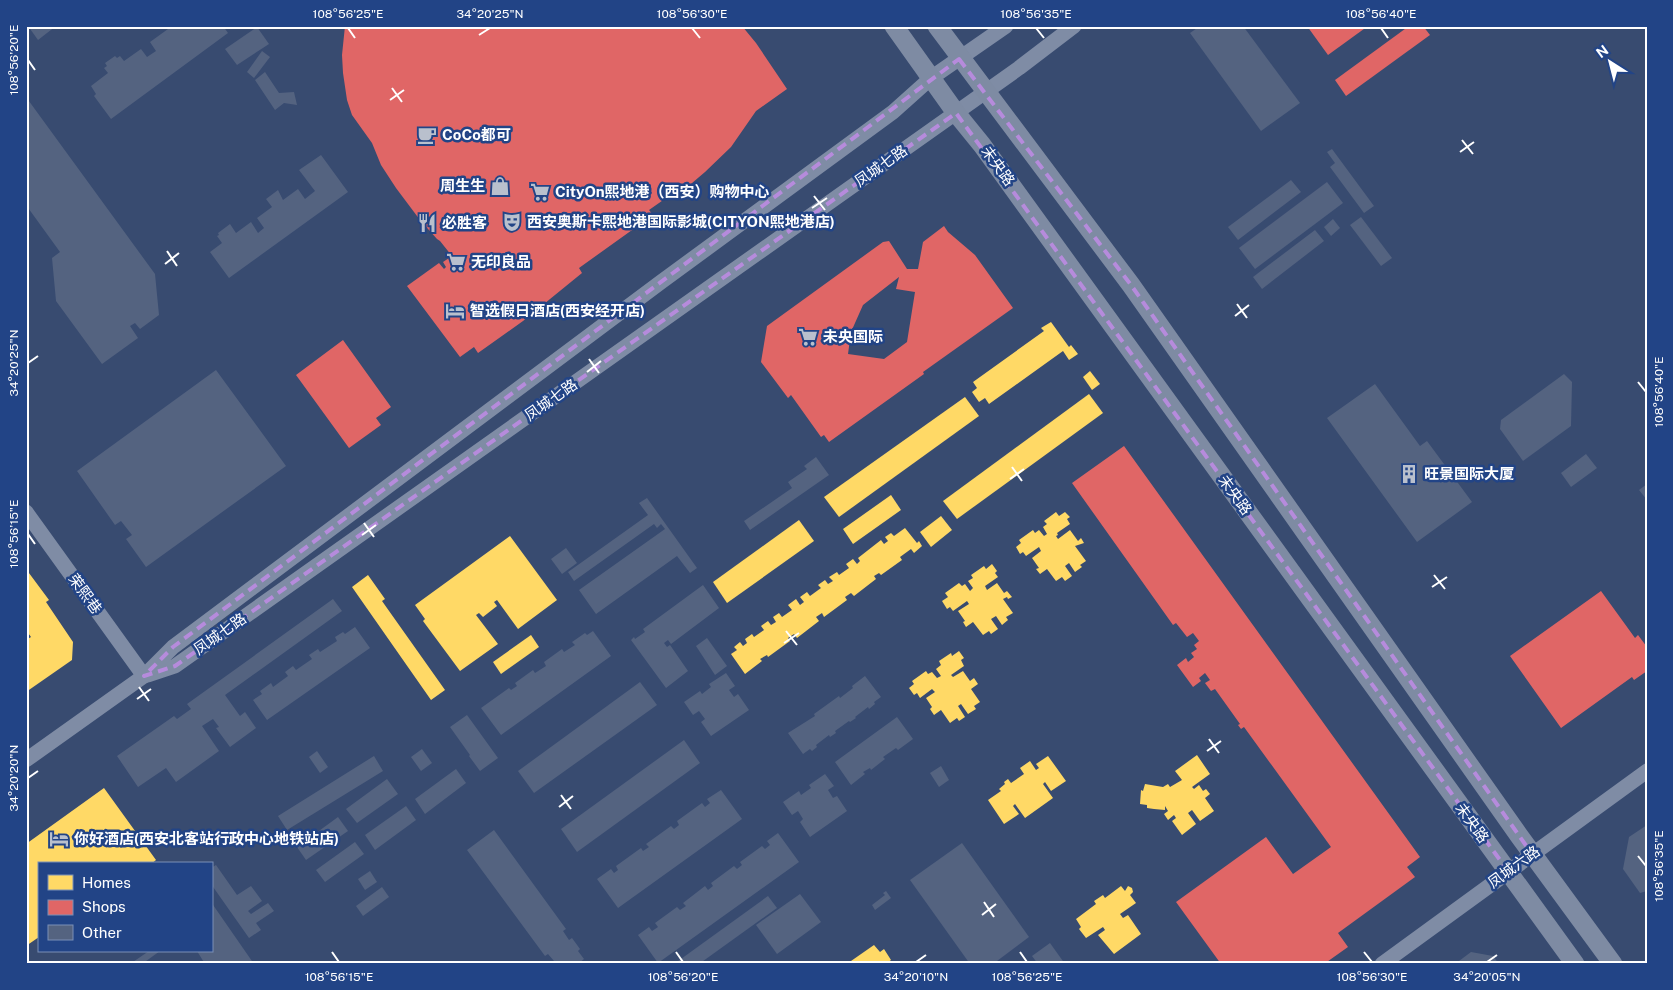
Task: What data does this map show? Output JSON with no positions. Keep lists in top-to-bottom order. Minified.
{"streets":{"main road":["未央路"],"street":["凤城七路","荣熙巷","凤城六路"]},"crossings":[["凤城七路","未央路"],["凤城七路","荣熙巷"],["未央路","凤城六路"]],"places":{"cafe":["CoCo都可"],"shop":["周生生"],"supermarket":["CityOn熙地港（西安）购物中心","无印良品","未央国际"],"theatre":["西安奥斯卡熙地港国际影城(CITYON熙地港店)"],"restaurant":["必胜客"],"hotel":["智选假日酒店(西安经开店)","你好酒店(西安北客站行政中心地铁站店)"],"building":["旺景国际大厦"]},"legend":["Homes","Shops","Other"],"north":"top left","coordinates":["108°56'25\"E","34°20'25\"N","108°56'30\"E","108°56'35\"E","108°56'40\"E","108°56'20\"E","108°56'15\"E","34°20'20\"N","34°20'10\"N","34°20'05\"N"]}
